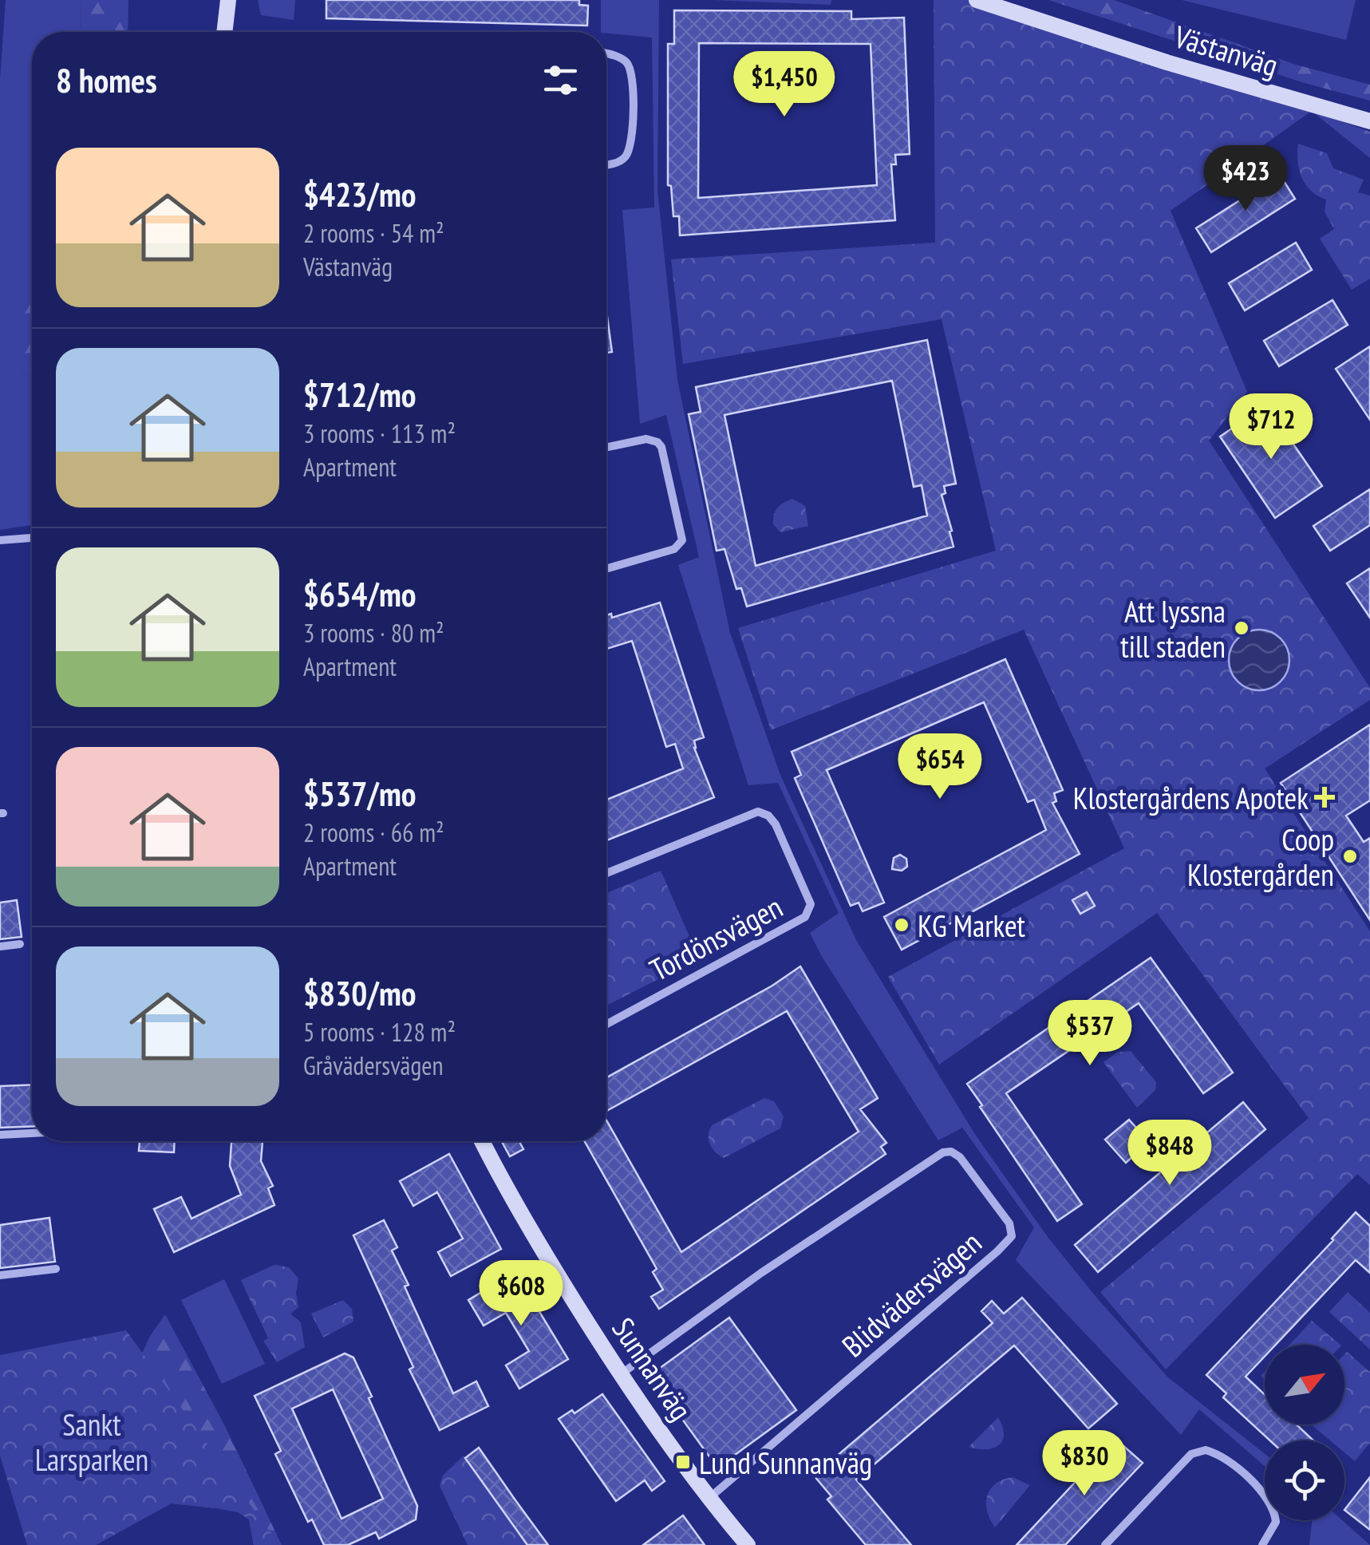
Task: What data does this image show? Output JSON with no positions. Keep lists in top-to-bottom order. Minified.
{"streets":{"street":["Västanväg","Tordönsvägen","Blidvädersvägen","Sunnanväg"]},"crossings":[["Blidvädersvägen","Sunnanväg"]],"parks":["Sankt Larsparken"],"places":{"other":["Att lyssna till staden","Coop Klostergården","KG Market"],"health":["Klostergårdens Apotek"],"transit":["Lund Sunnanväg"]},"north":"top right","page":{"heading":"8 homes","price":["$1,450","$423","$712","$654","$537","$848","$608","$830"],"list":[{"name":"$423/mo","note":"2 rooms · 54 m² · Västanväg"},{"name":"$712/mo","note":"3 rooms · 113 m² · Apartment"},{"name":"$654/mo","note":"3 rooms · 80 m² · Apartment"},{"name":"$537/mo","note":"2 rooms · 66 m² · Apartment"},{"name":"$830/mo","note":"5 rooms · 128 m² · Gråvädersvägen"}]}}
